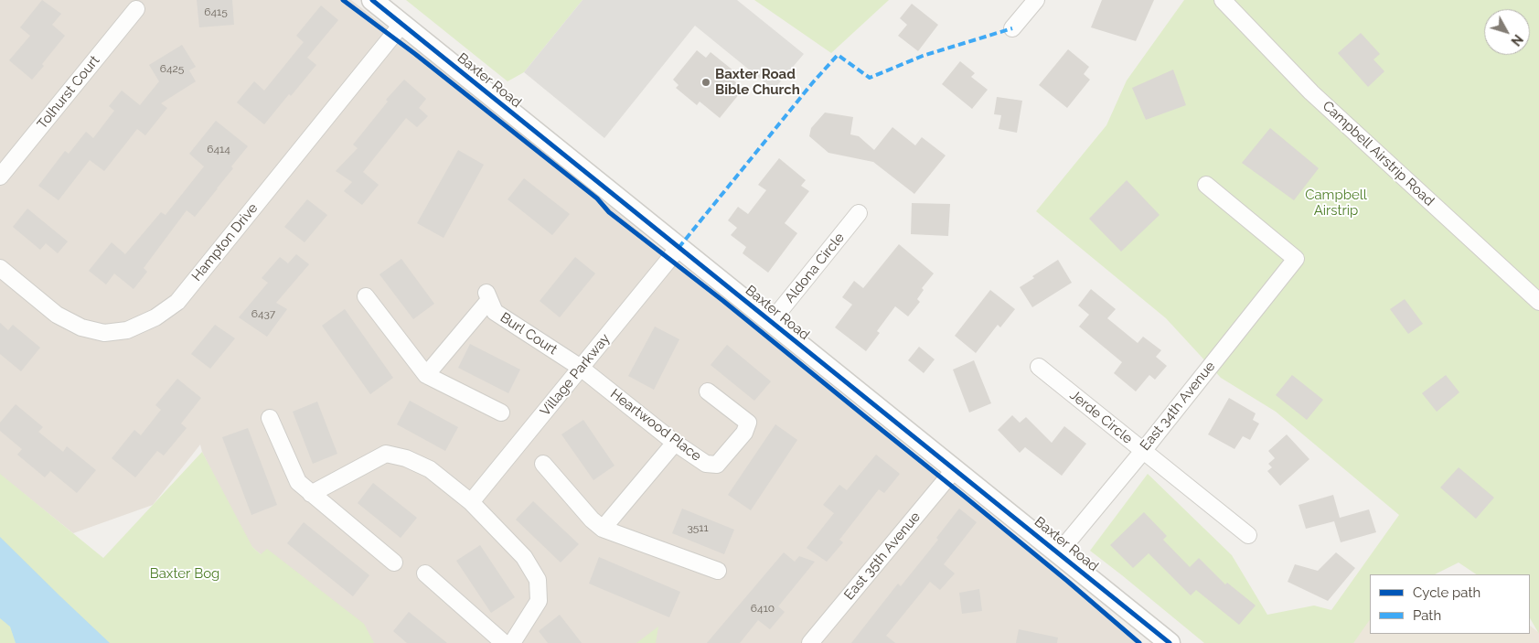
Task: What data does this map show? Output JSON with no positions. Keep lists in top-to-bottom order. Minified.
{"streets":{"street":["Baxter Road","Tolhurst Court","Campbell Airstrip Road","Hampton Drive","Aldona Circle","Burl Court","Village Parkway","East 34th Avenue","Jerde Circle","Heartwood Place","East 35th Avenue"]},"crossings":[["Baxter Road","Hampton Drive"],["Baxter Road","Aldona Circle"],["Baxter Road","Village Parkway"],["Baxter Road","East 34th Avenue"],["Baxter Road","East 35th Avenue"],["Burl Court","Village Parkway"],["Burl Court","Heartwood Place"],["Village Parkway","Heartwood Place"],["East 34th Avenue","Jerde Circle"]],"parks":["Campbell Airstrip","Baxter Bog"],"places":["Baxter Road Bible Church"],"house_numbers":["6415","6425","6414","6437","3511","6410"],"legend":["Cycle path","Path"],"north":"bottom right"}
